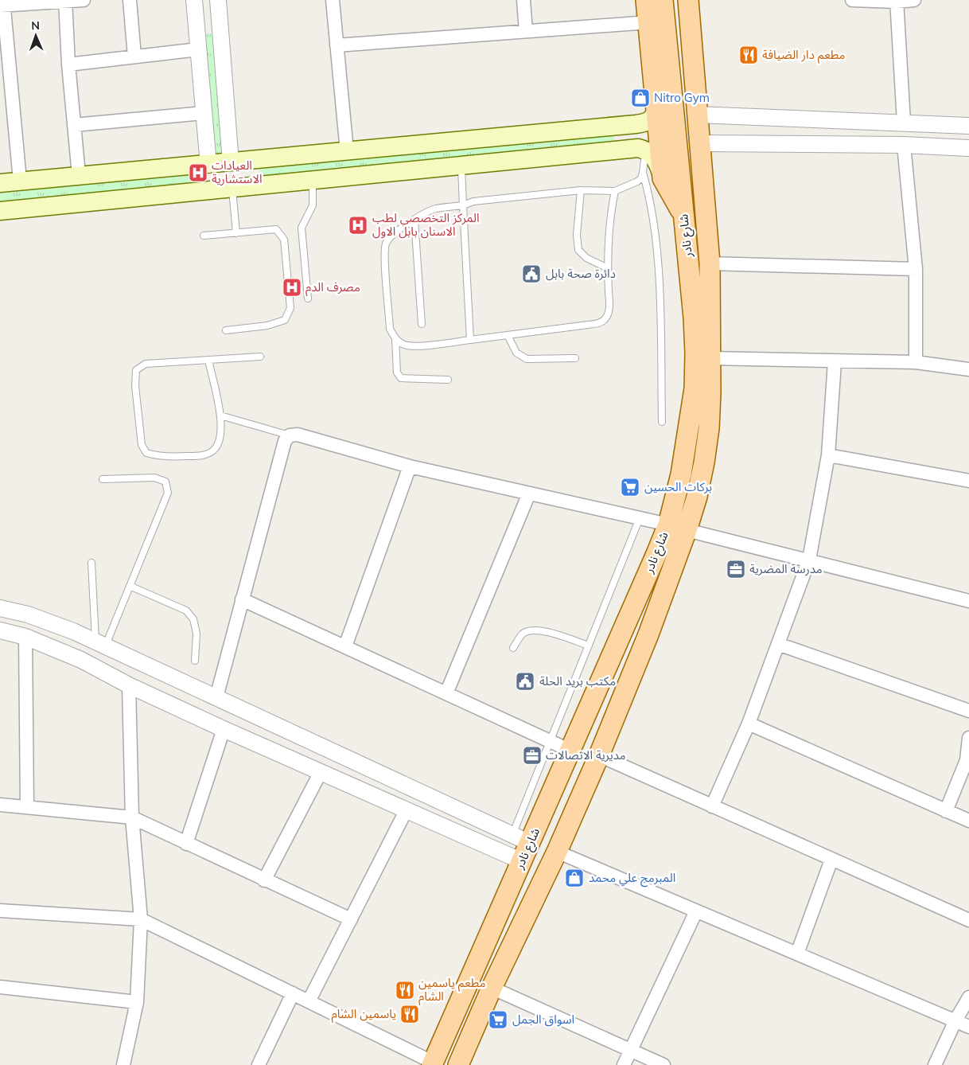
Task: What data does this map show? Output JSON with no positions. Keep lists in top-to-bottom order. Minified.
{"streets":{"main road":["شارع نادر"]},"places":{"restaurant":["مطعم دار الضيافة","مطعم ياسمين الشام","ياسمين الشام"],"shop":["Nitro Gym","المبرمج علي محمد"],"hospital":["العيادات الاستشارية","المركز التخصصي لطب الاسنان بابل الاول","مصرف الدم"],"public building":["دائرة صحة بابل","مكتب بريد الحلة"],"supermarket":["بركات الحسين","اسواق الجمل"],"office":["مدرسة المضرية","مديرية الاتصالات"]},"north":"top"}
